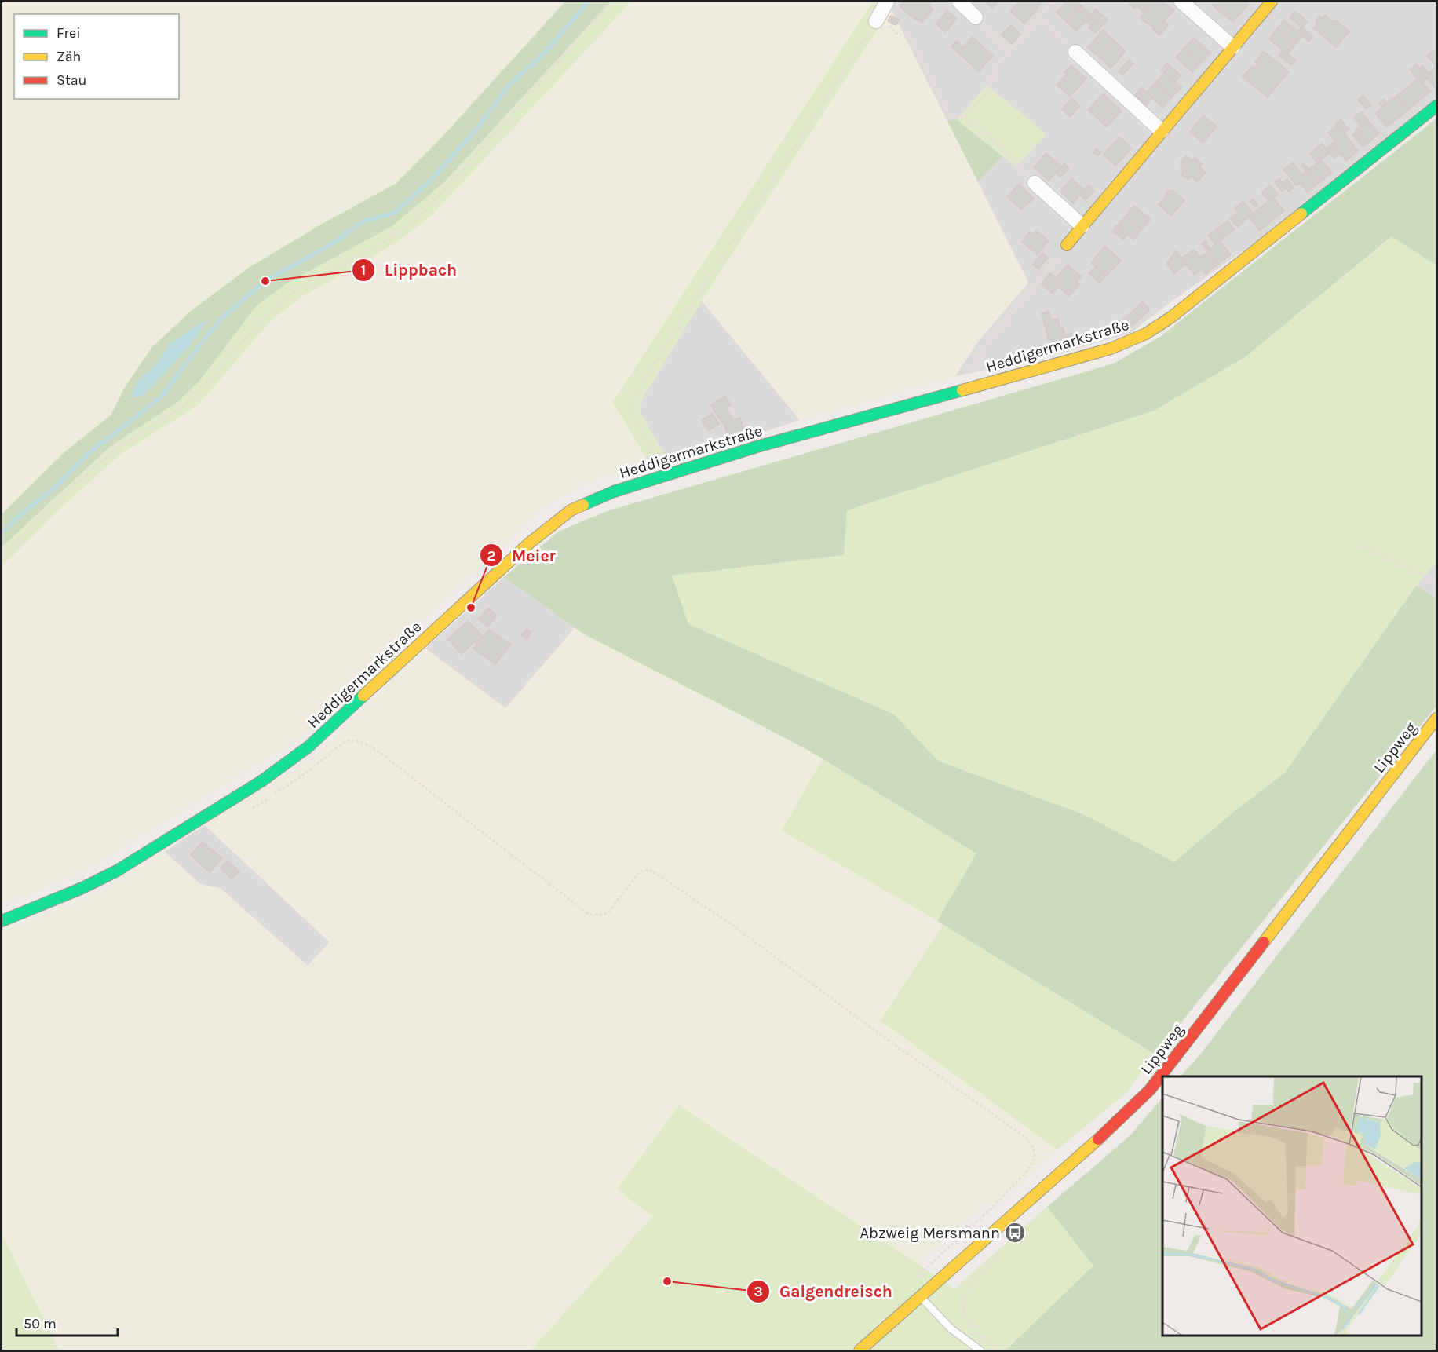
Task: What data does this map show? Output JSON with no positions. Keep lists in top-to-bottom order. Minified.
{"streets":{"street":["Heddigermarkstraße","Lippweg"]},"places":{"other":["Lippbach","Meier","Galgendreisch"],"bus stop":["Abzweig Mersmann"]},"legend":["Frei","Zäh","Stau"],"scale_bar":"50 m"}
